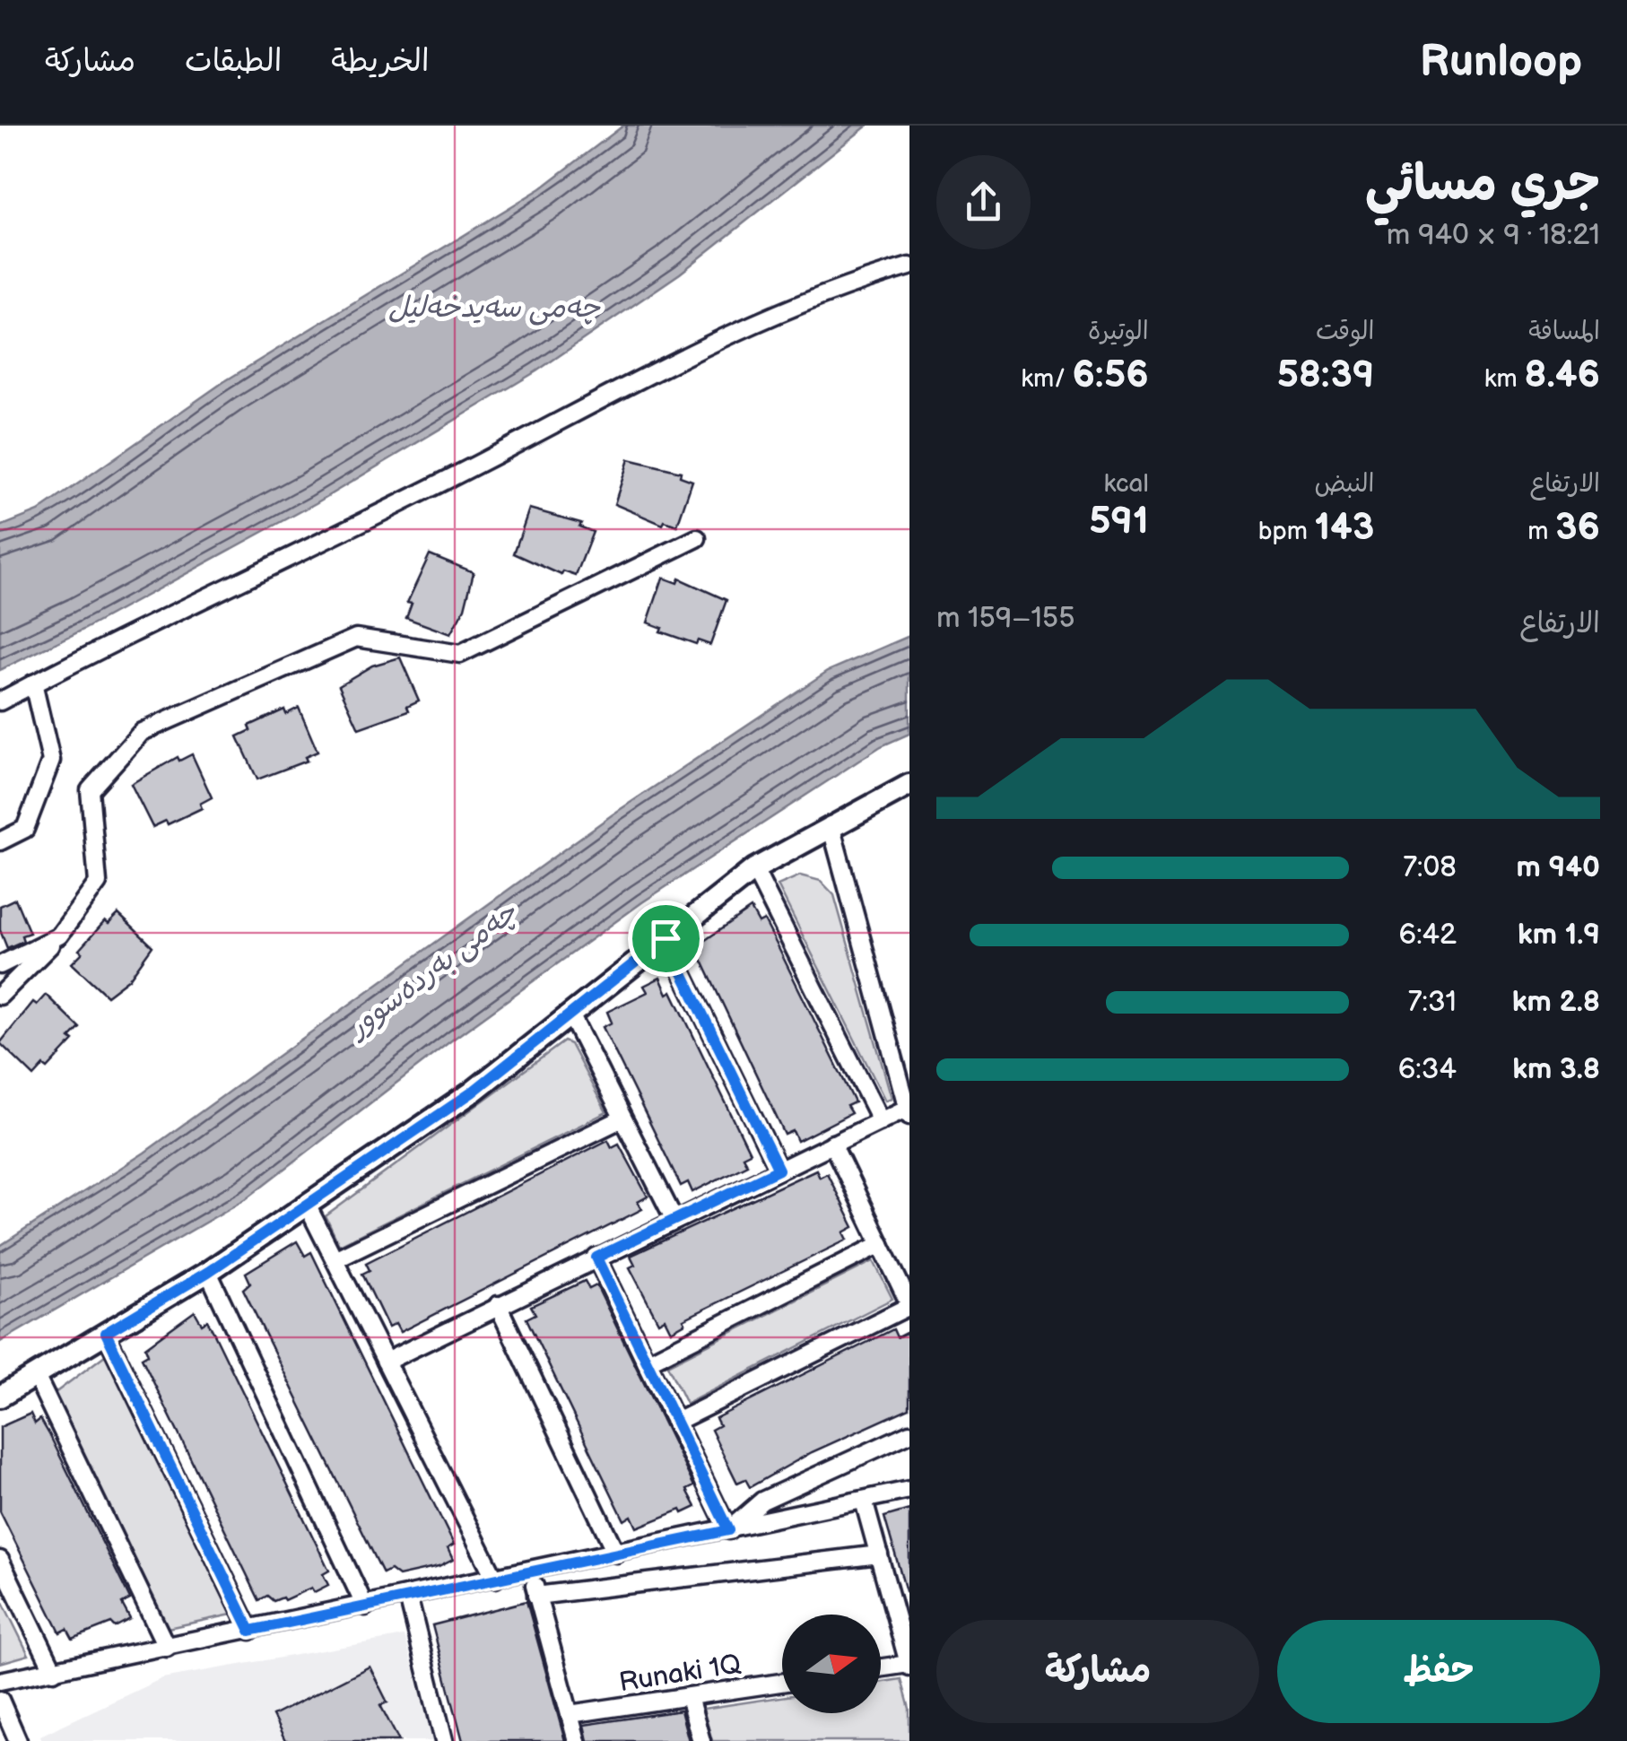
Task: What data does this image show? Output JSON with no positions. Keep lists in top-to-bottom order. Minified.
{"streets":{"street":["Runaki 1Q"]},"water":["چەمی سەیدخەلیل","چەمی بەردەسوور"],"north":"right","page":{"header":"Runloop","nav":["الخريطة","الطبقات","مشاركة"],"heading":["جري مسائي","18:21 · 9 × 940 m"],"stats":[["المسافة","8.46 km"],["الوقت","58:39"],["الوتيرة","6:56 /km"],["الارتفاع","36 m"],["النبض","143 bpm"],["kcal","591"]],"chart":["الارتفاع","155–159 m"],"list":[{"name":"940 m","note":"7:08"},{"name":"1.9 km","note":"6:42"},{"name":"2.8 km","note":"7:31"},{"name":"3.8 km","note":"6:34"}],"buttons":["حفظ","مشاركة"]}}
